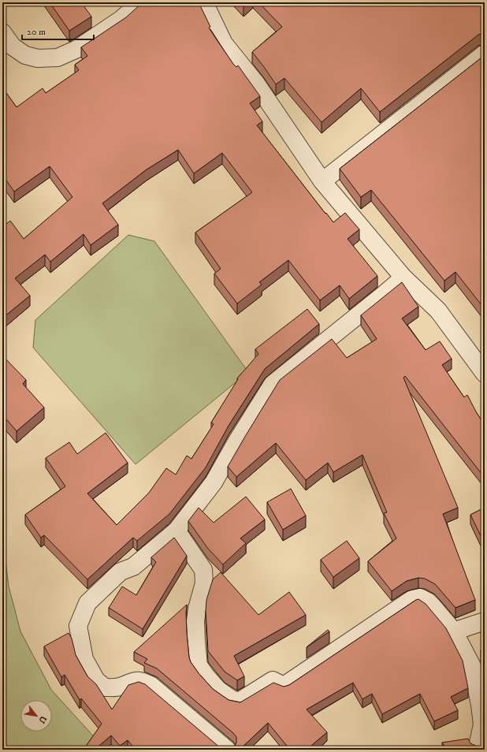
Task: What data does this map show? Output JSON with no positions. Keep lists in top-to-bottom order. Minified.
{"scale_bar":"20 m","north":"bottom right"}
